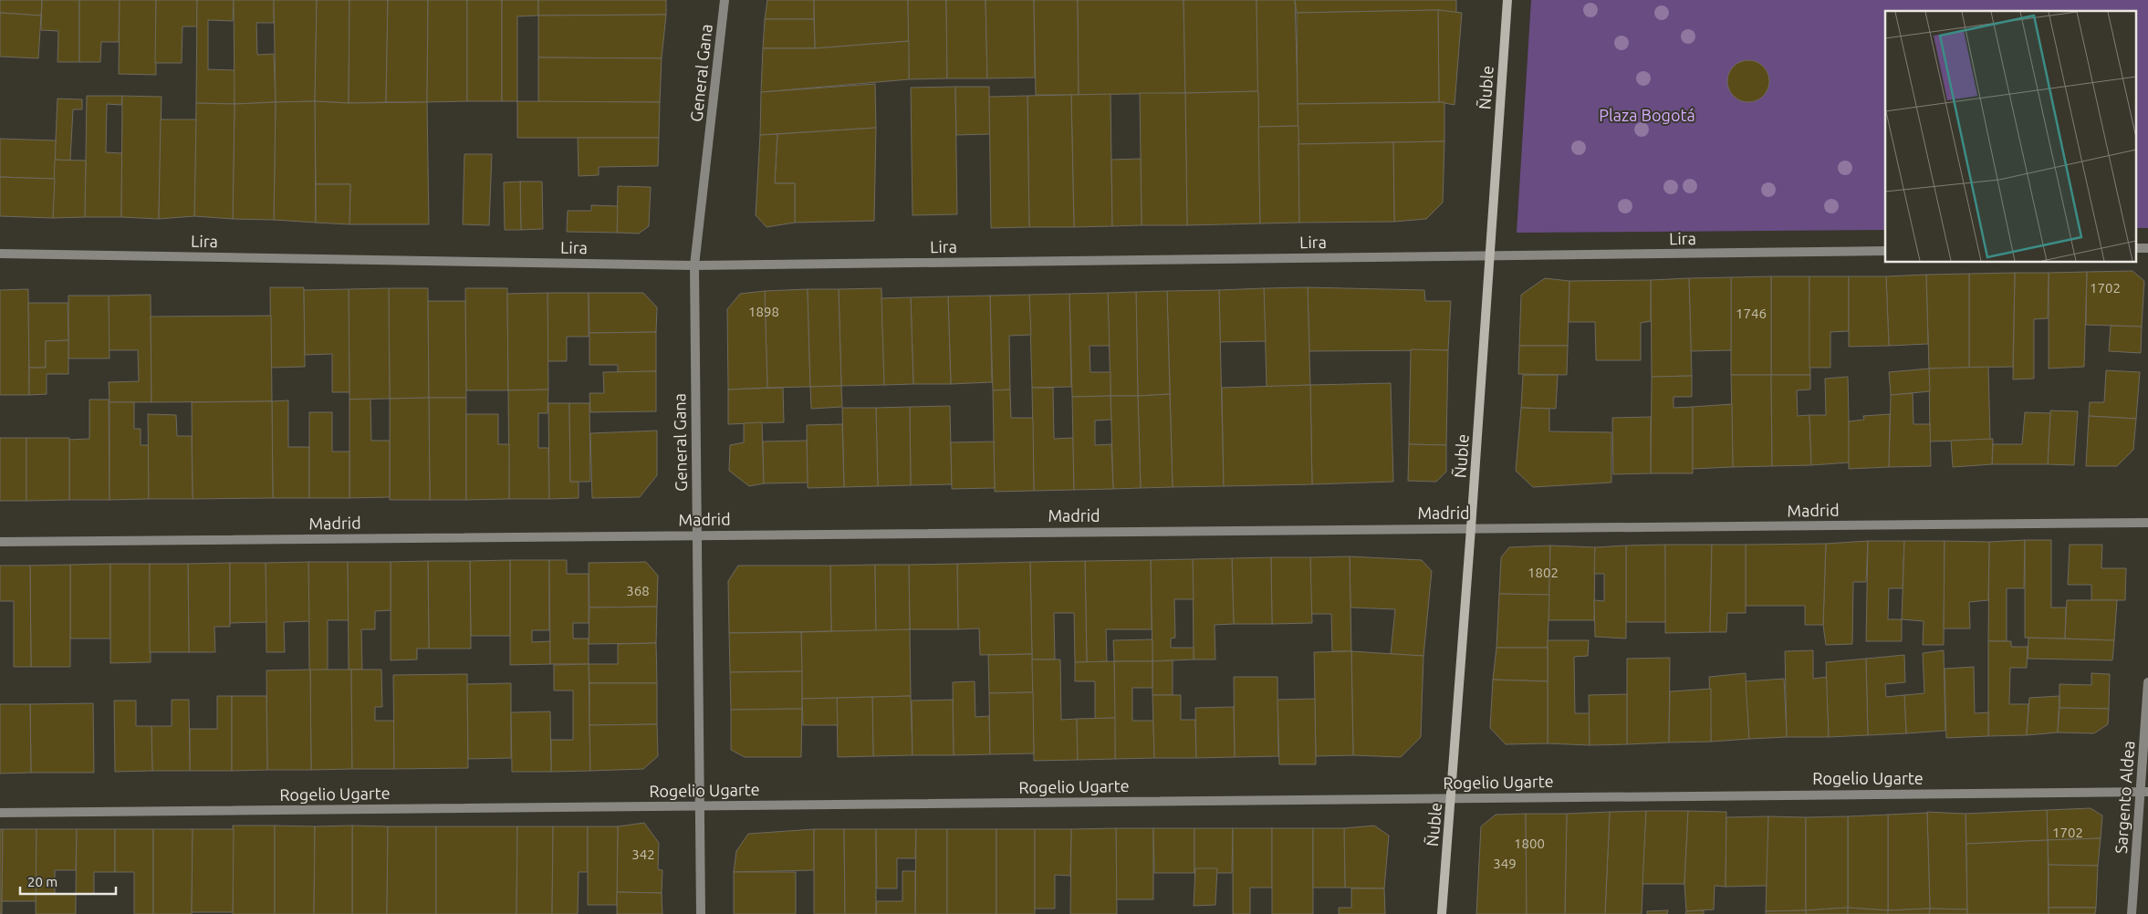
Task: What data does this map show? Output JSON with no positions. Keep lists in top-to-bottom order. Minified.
{"streets":{"main road":["Ñuble"],"street":["General Gana","Lira","Madrid","Rogelio Ugarte","Sargento Aldea"]},"crossings":[["General Gana","Lira"],["General Gana","Madrid"],["General Gana","Rogelio Ugarte"],["Ñuble","Lira"],["Ñuble","Madrid"],["Ñuble","Rogelio Ugarte"],["Rogelio Ugarte","Sargento Aldea"]],"parks":["Plaza Bogotá"],"house_numbers":["1702","1898","1746","1802","368","1702","1800","342","349"],"scale_bar":"20 m"}
